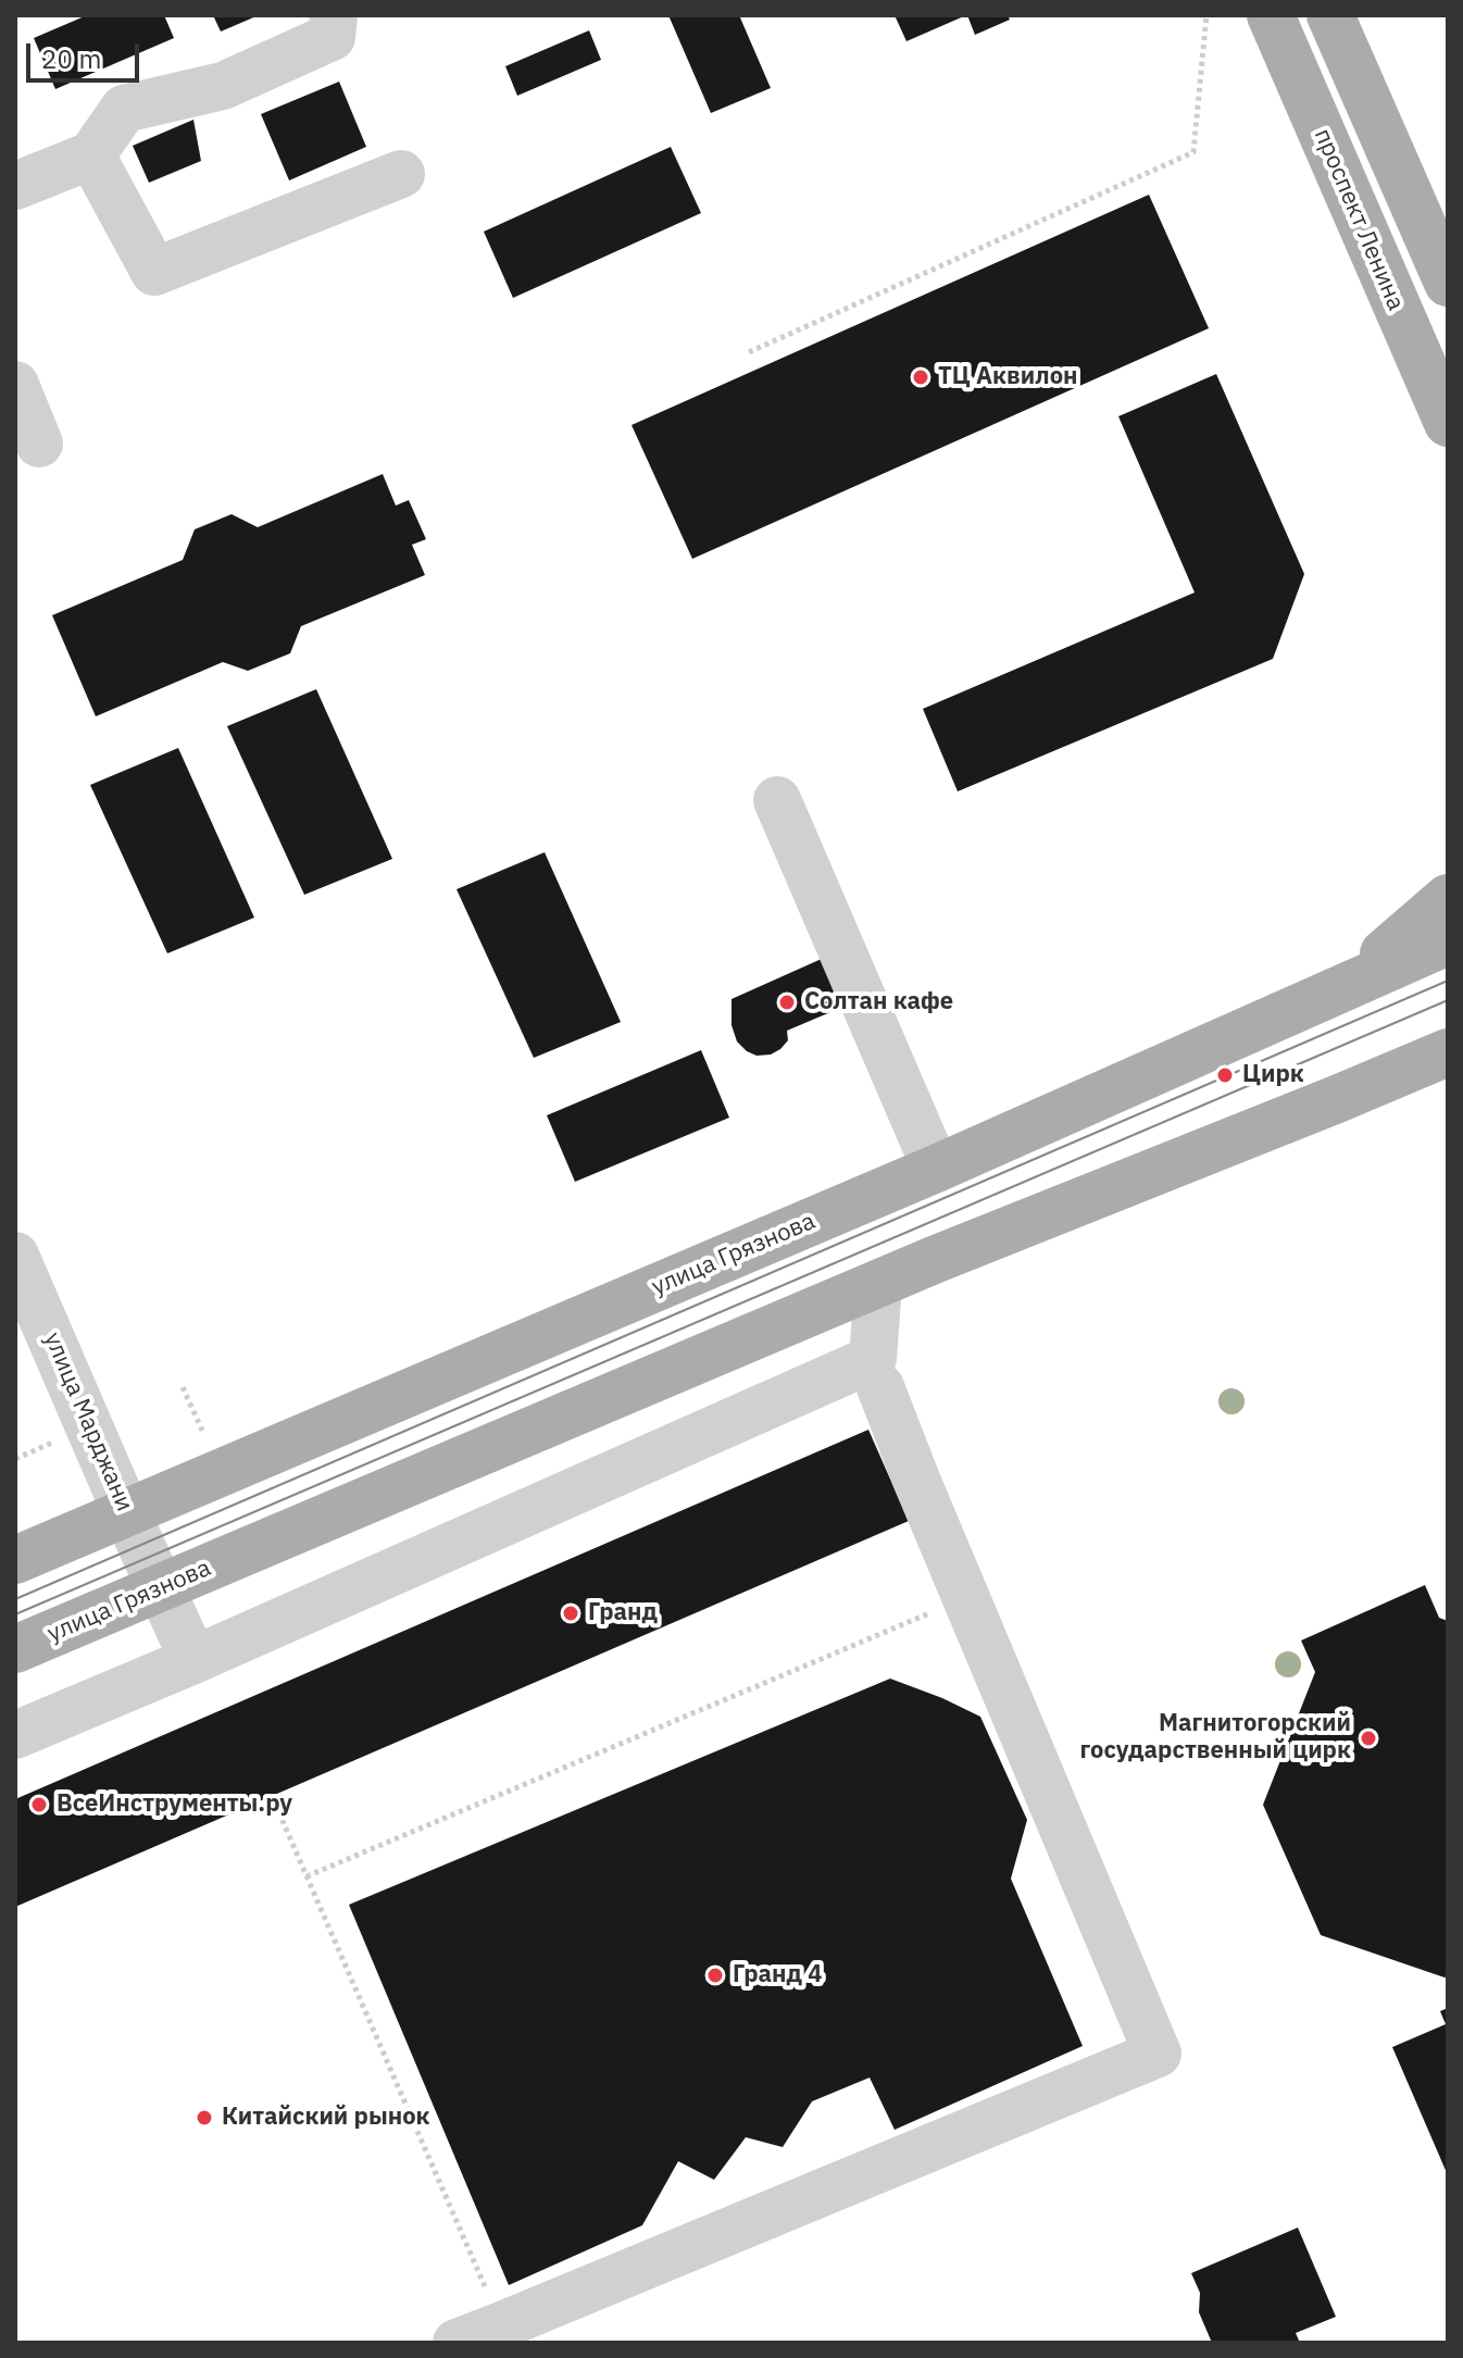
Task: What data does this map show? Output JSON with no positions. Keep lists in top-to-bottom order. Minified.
{"streets":{"main road":["проспект Ленина","улица Грязнова"],"street":["улица Марджани"]},"crossings":[["улица Грязнова","улица Марджани"]],"places":["ТЦ Аквилон","Солтан кафе","Цирк","Гранд","Магнитогорский государственный цирк","ВсеИнструменты.ру","Гранд 4","Китайский рынок"],"scale_bar":"20 m"}
